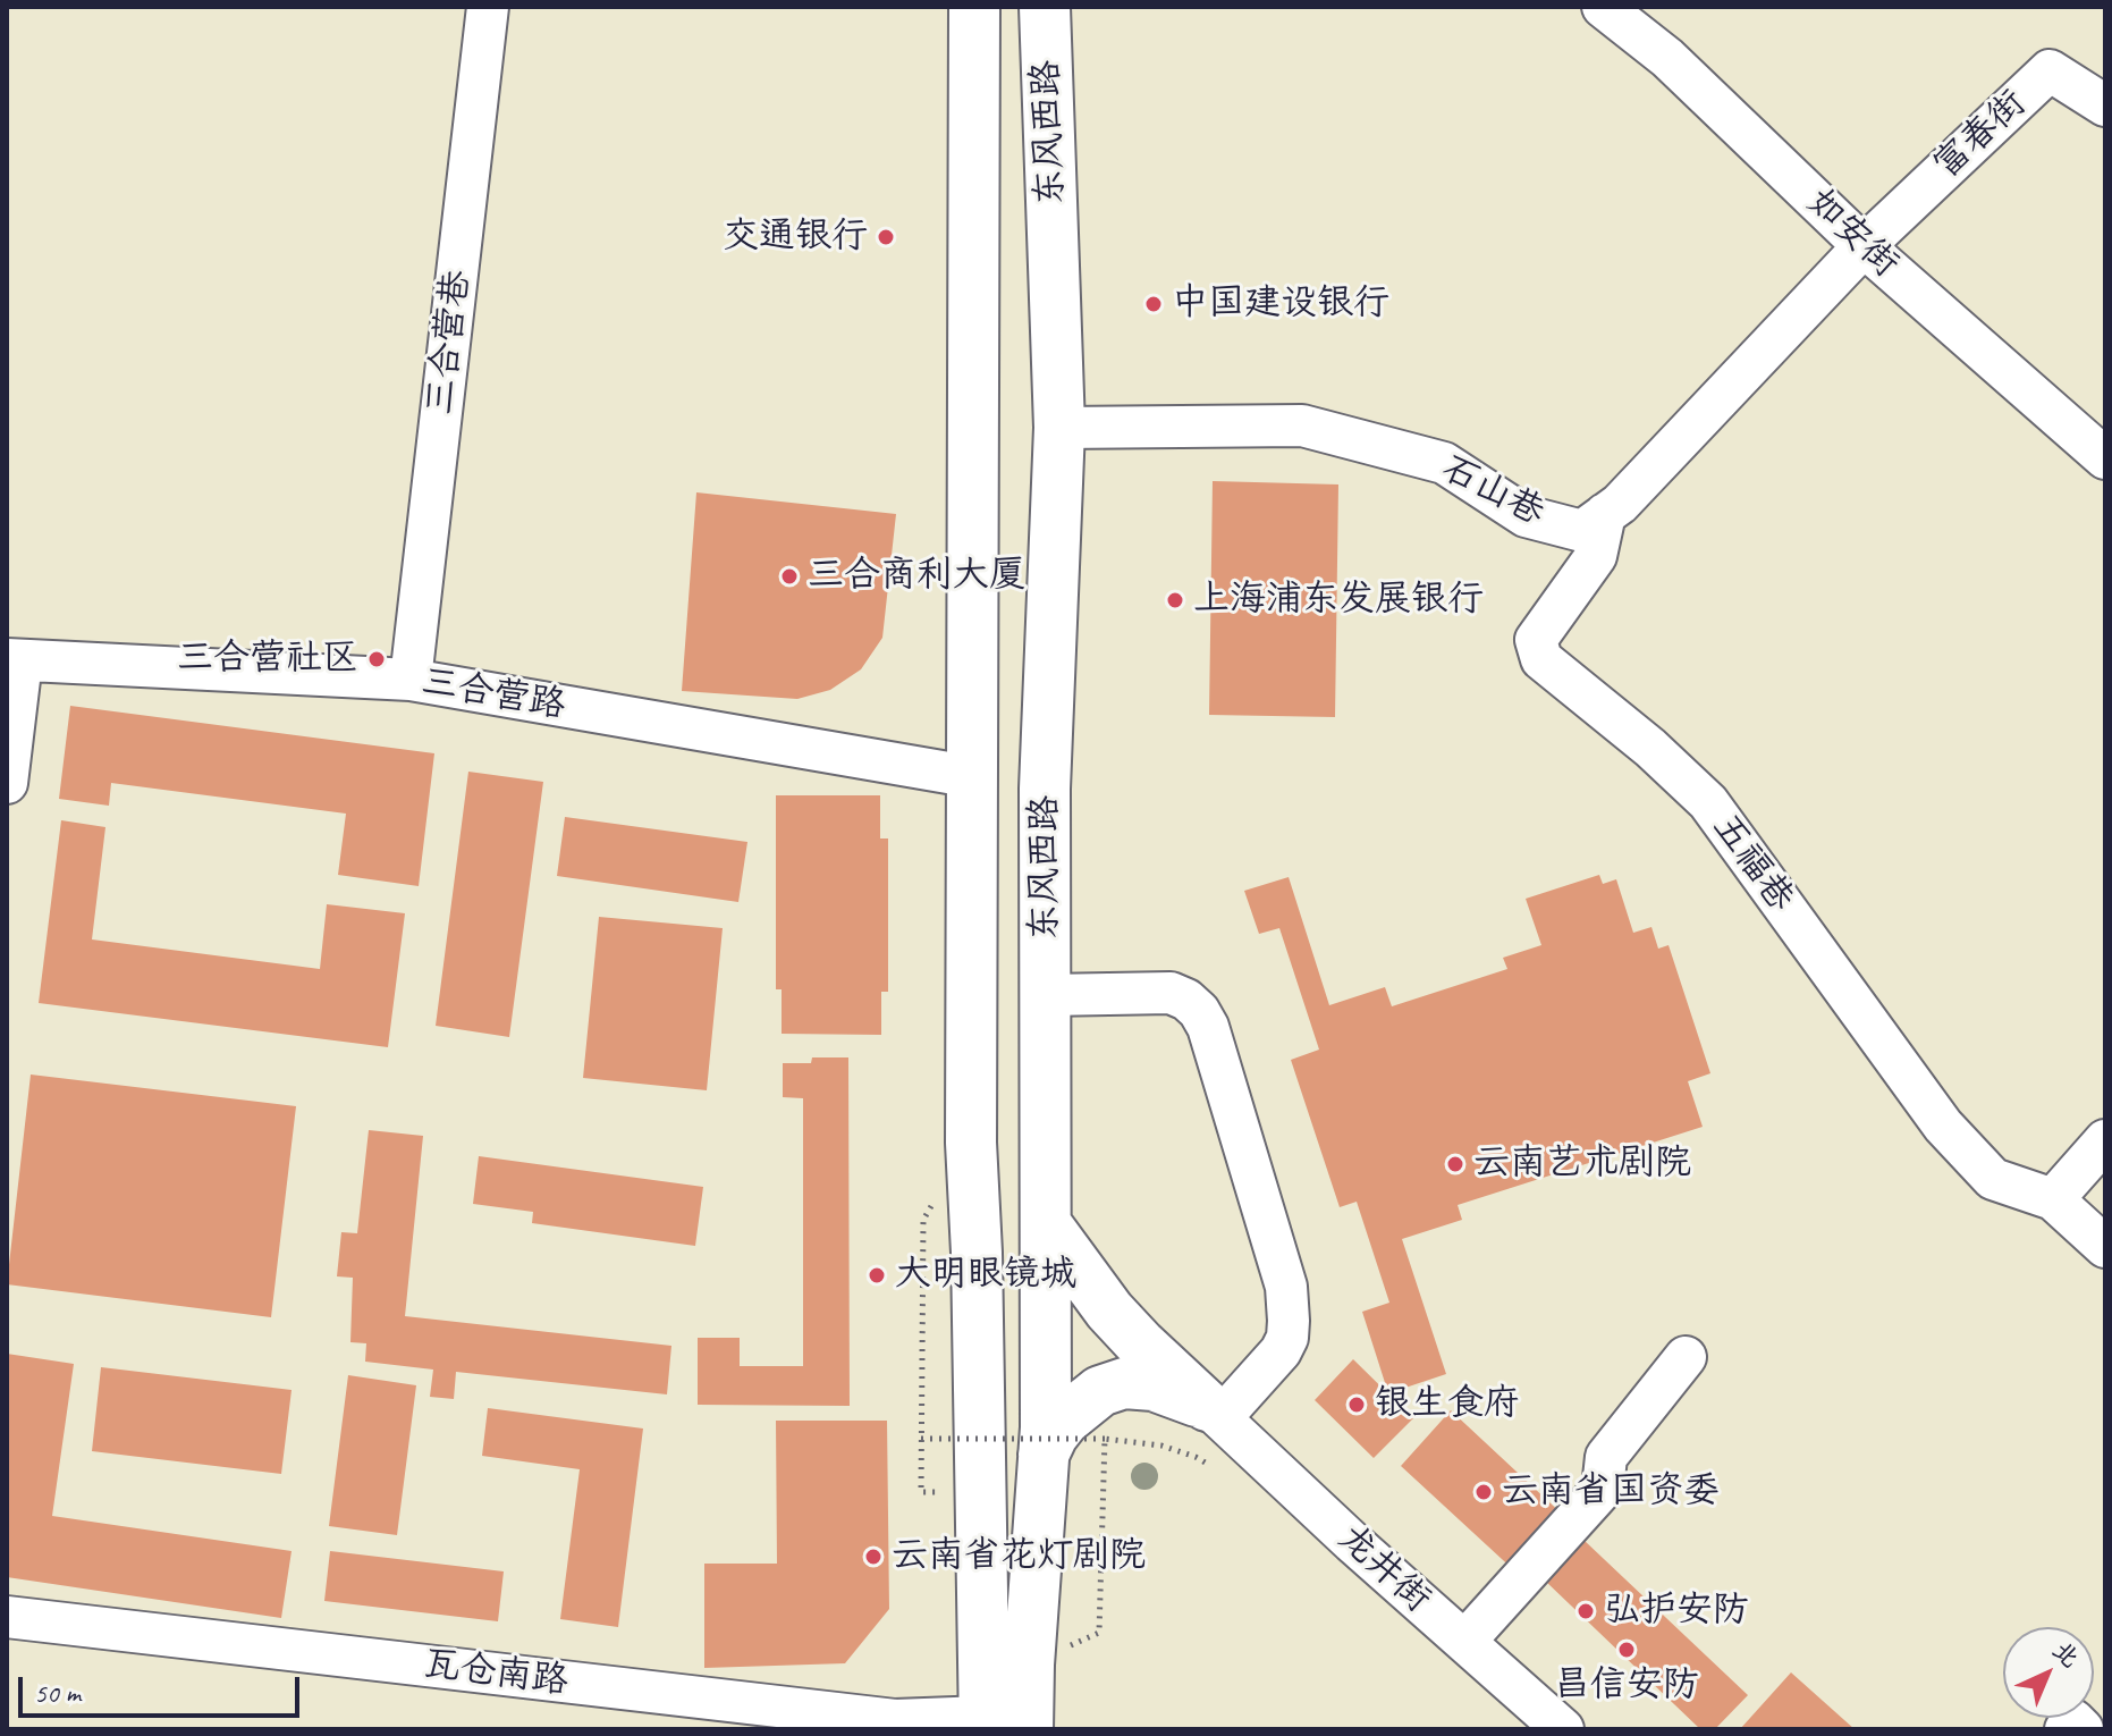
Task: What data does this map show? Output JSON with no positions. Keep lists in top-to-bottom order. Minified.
{"streets":{"main road":["东风西路"],"street":["富春街","如安街","三合营巷","石山巷","三合营路","五福巷","龙井街","瓦仓南路"]},"crossings":[["东风西路","石山巷"],["东风西路","三合营路"],["东风西路","瓦仓南路"],["富春街","如安街"],["富春街","石山巷"],["如安街","石山巷"],["三合营巷","三合营路"],["石山巷","五福巷"]],"places":["交通银行","中国建设银行","三合商利大厦","上海浦东发展银行","三合营社区","云南艺术剧院","大明眼镜城","银生食府","云南省国资委","云南省花灯剧院","弘护安防","昌信安防"],"scale_bar":"50 m","north":"top right"}
